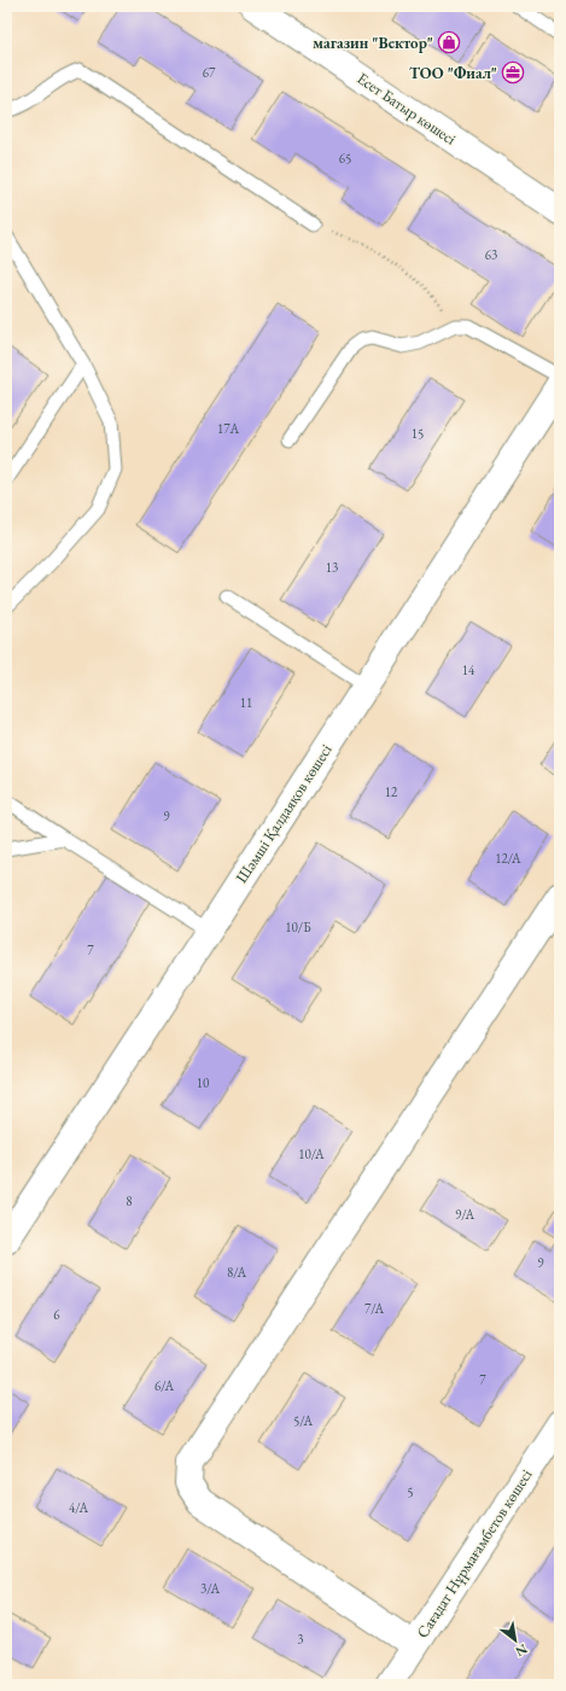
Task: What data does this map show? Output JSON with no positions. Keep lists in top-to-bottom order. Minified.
{"streets":{"street":["Есет Батыр көшесі","Шәмші Қалдаяқов көшесі","Сағадат Нұрмағамбетов көшесі"]},"places":{"shop":["магазин \"Вектор\""],"office":["ТОО \"Фиал\""]},"house_numbers":["67","65","63","17А","15","13","14","11","12","9","12/А","10/Б","7","10","10/А","8","9/А","9","8/А","7/А","6","7","6/А","5/А","5","4/А","3/А","3"],"north":"bottom right"}
